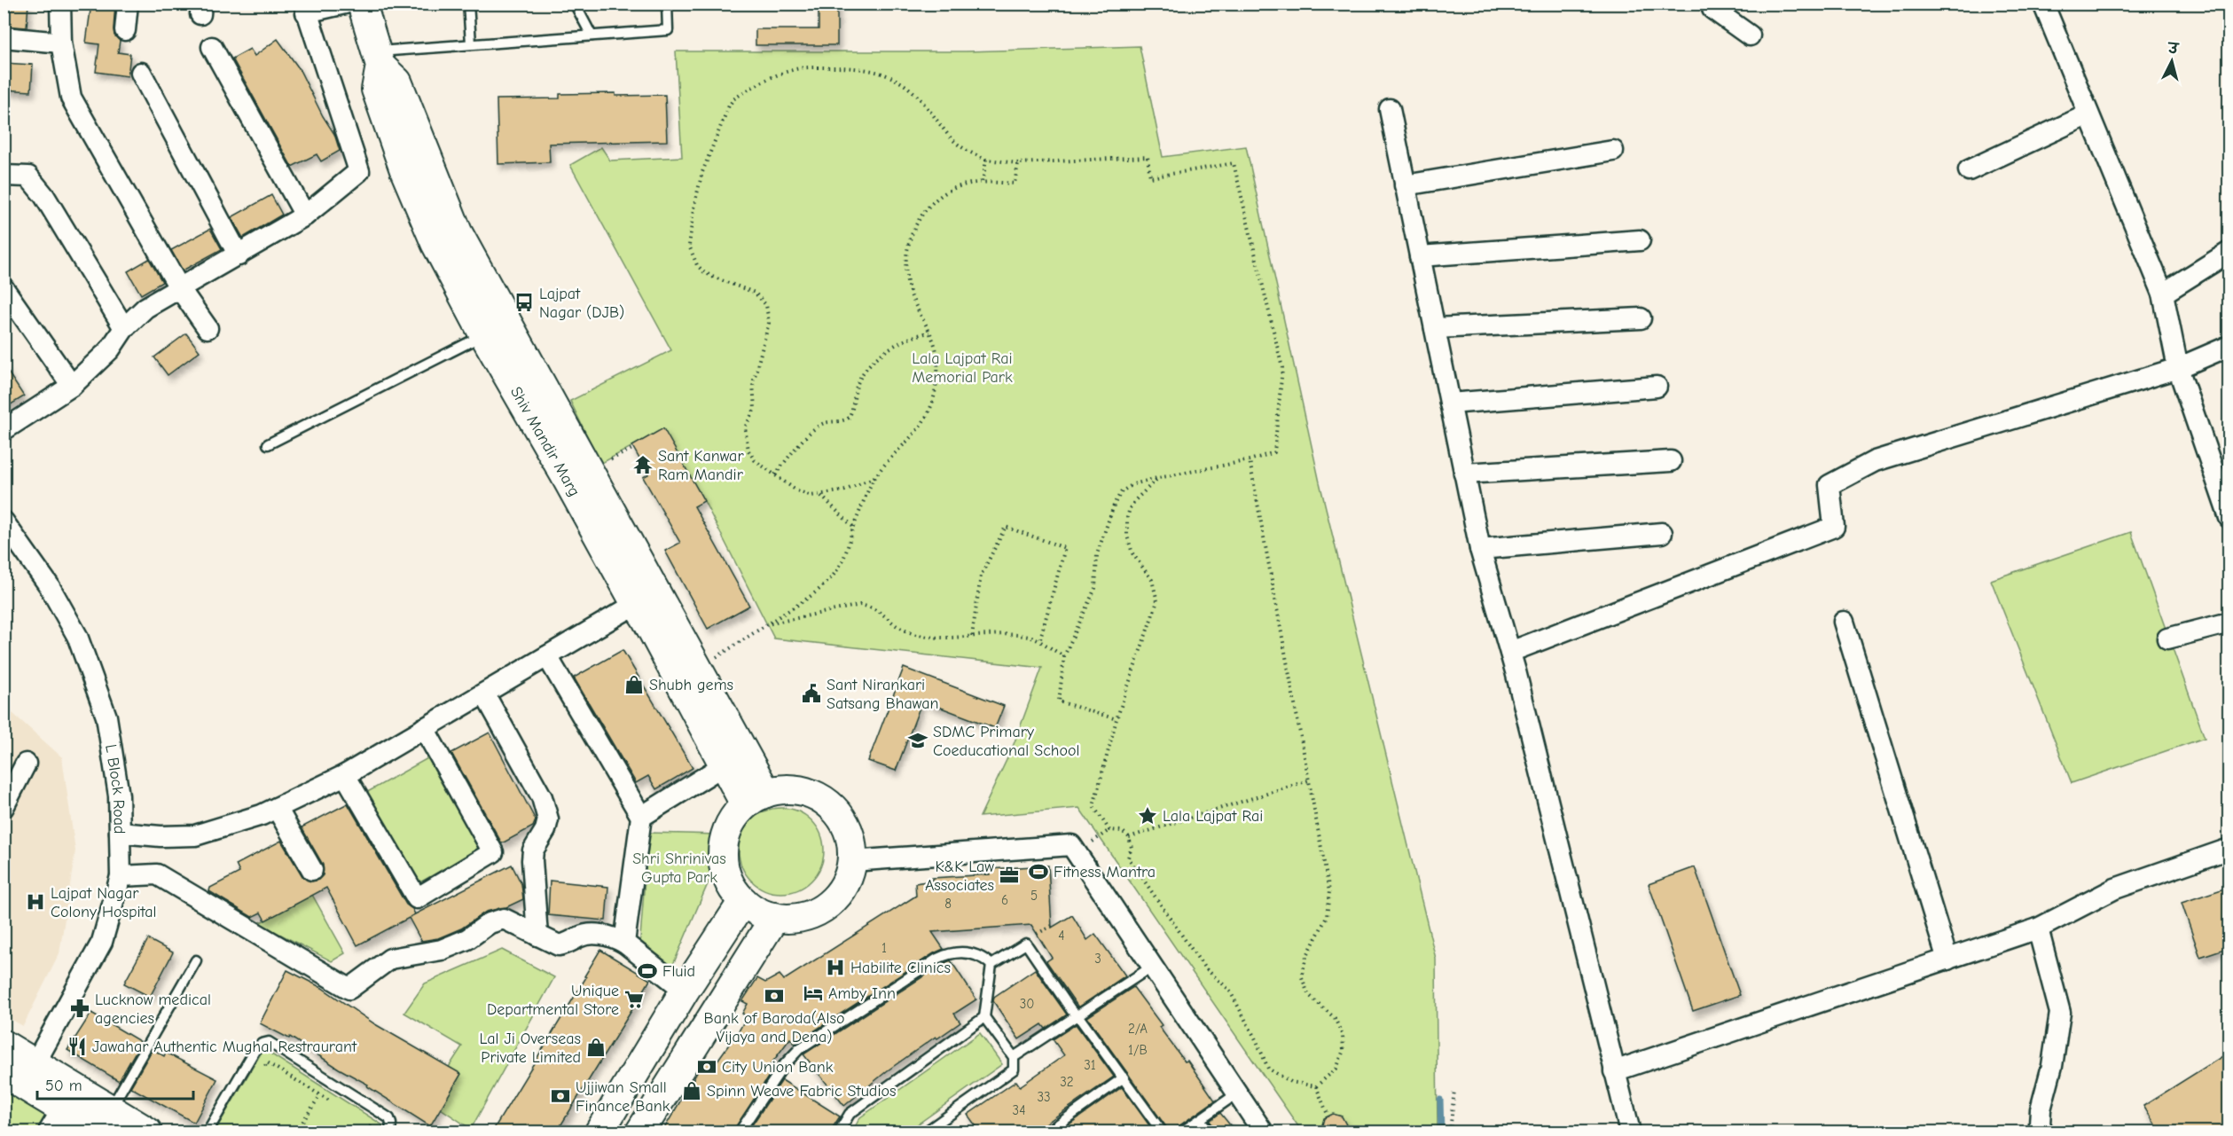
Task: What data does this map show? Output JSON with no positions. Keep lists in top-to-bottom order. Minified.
{"streets":{"street":["Shiv Mandir Marg","L Block Road"]},"parks":["Lala Lajpat Rai Memorial Park","Shri Shrinivas Gupta Park"],"places":{"bus stop":["Lajpat Nagar (DJB)"],"temple":["Sant Kanwar Ram Mandir"],"shop":["Shubh gems","Lal Ji Overseas Private Limited","Spinn Weave Fabric Studios"],"public building":["Sant Nirankari Satsang Bhawan"],"school or university":["SDMC Primary Coeducational School"],"place":["Lala Lajpat Rai"],"sports":["Fitness Mantra","Fluid"],"office":["K&K Law Associates"],"hospital":["Lajpat Nagar Colony Hospital","Habilite Clinics"],"hotel":["Amby Inn"],"bank":["Bank of Baroda(Also Vijaya and Dena)","City Union Bank","Ujjiwan Small Finance Bank"],"supermarket":["Unique Departmental Store"],"pharmacy":["Lucknow medical agencies"],"restaurant":["Jawahar Authentic Mughal Restraurant"]},"house_numbers":["5","6","8","4","1","3","30","2/A","1/B","31","32","33","34"],"scale_bar":"50 m","north":"top"}
